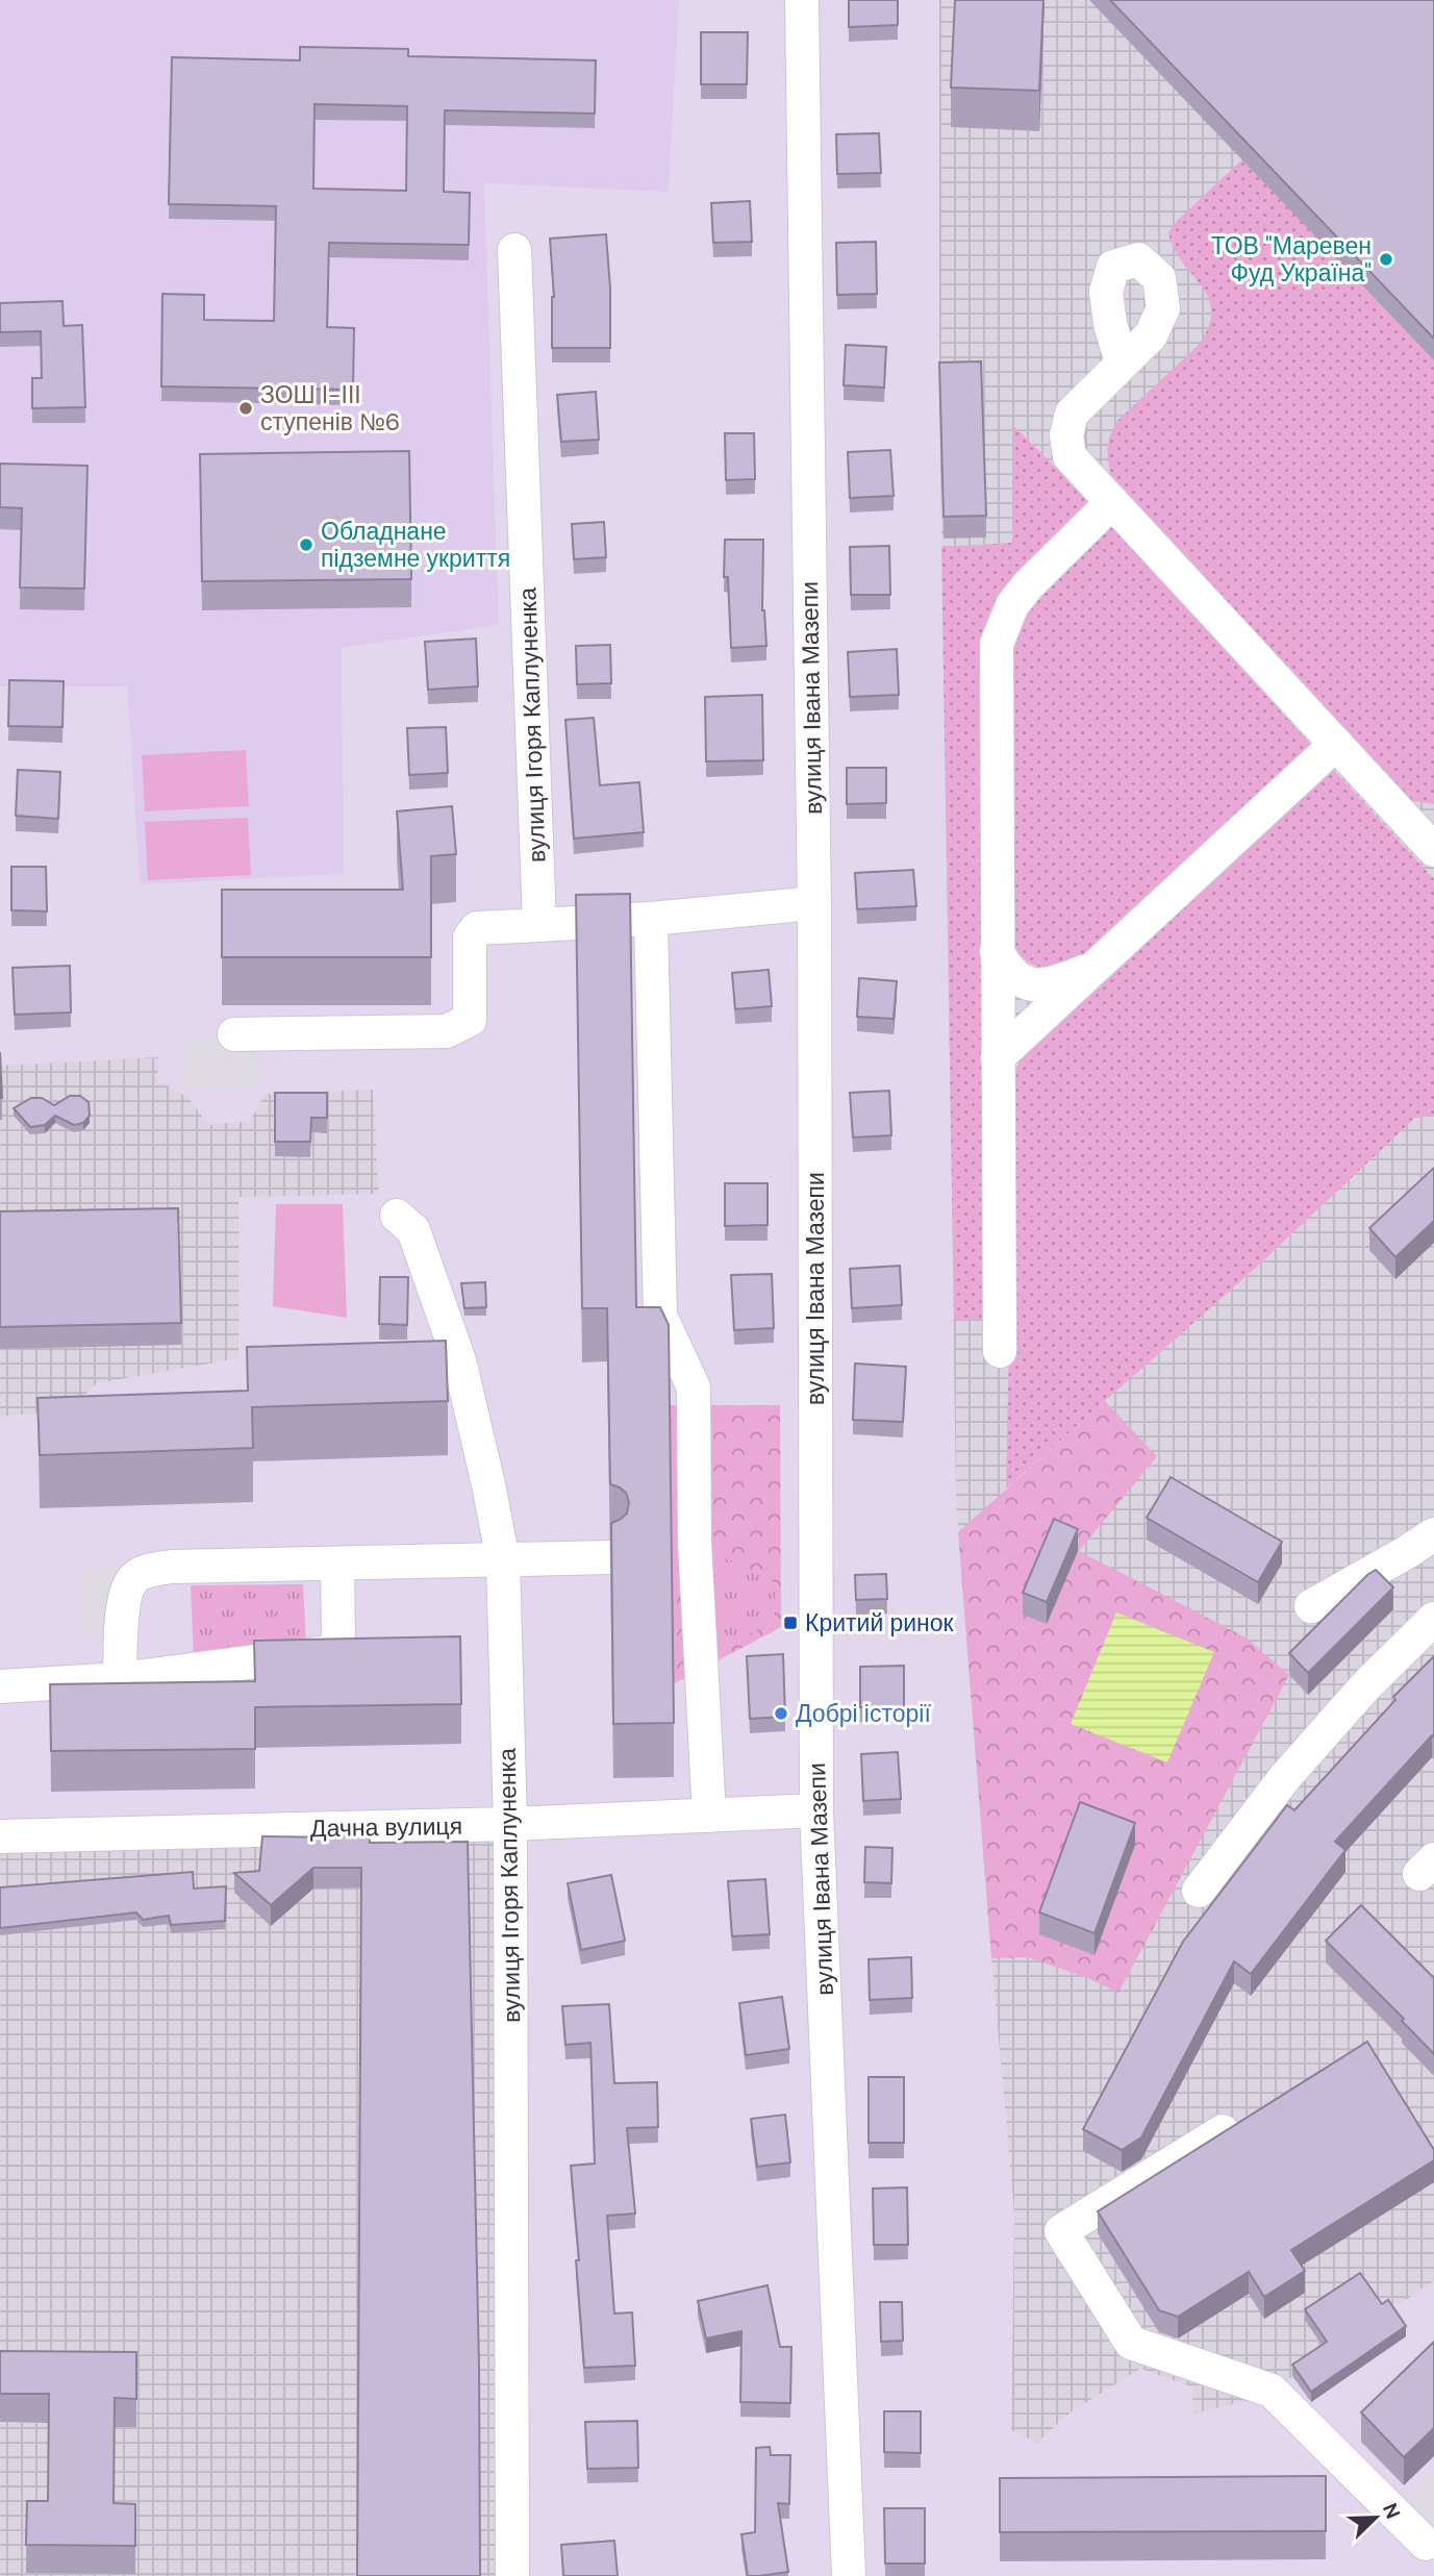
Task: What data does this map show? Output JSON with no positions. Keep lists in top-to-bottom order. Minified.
{"streets":{"street":["вулиця Івана Мазепи","вулиця Ігоря Каплуненка","Дачна вулиця"]},"crossings":[["вулиця Івана Мазепи","Дачна вулиця"],["вулиця Ігоря Каплуненка","Дачна вулиця"]],"places":{"other":["ТОВ \"Маревен Фуд Україна\"","ЗОШ І-ІІІ ступенів №6","Обладнане підземне укриття","Добрі історії"],"transit":["Критий ринок"]},"north":"top right"}
